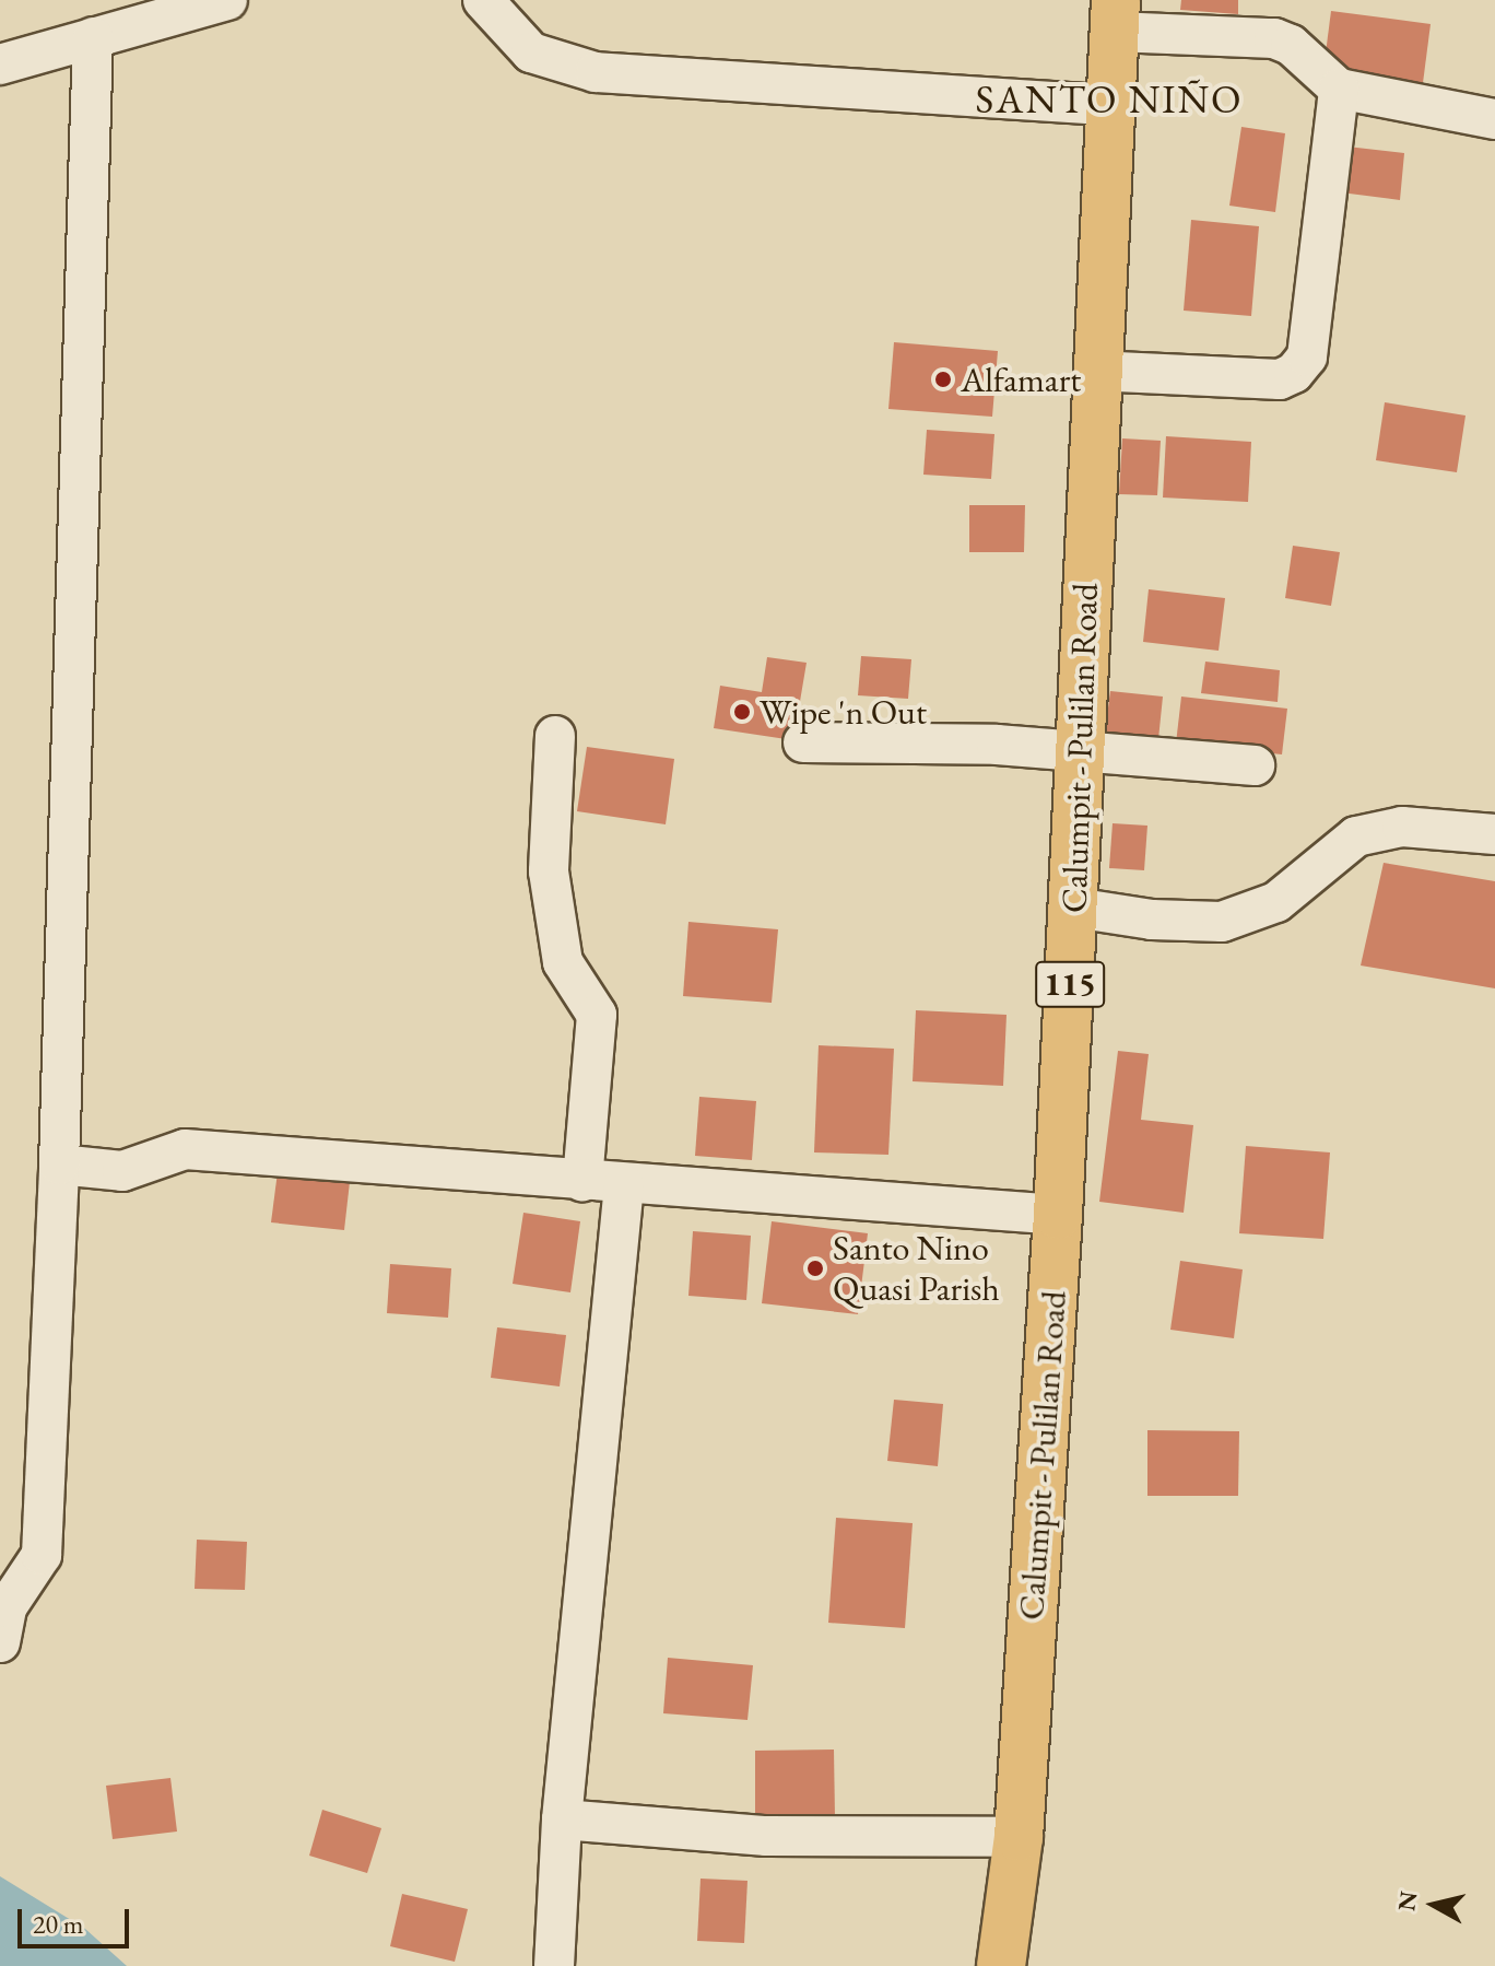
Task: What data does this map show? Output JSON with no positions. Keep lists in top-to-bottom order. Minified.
{"streets":{"main road":["Calumpit - Pulilan Road","115"]},"districts":["SANTO NIÑO"],"places":["Alfamart","Wipe 'n Out","Santo Nino Quasi Parish"],"scale_bar":"20 m","north":"left"}
